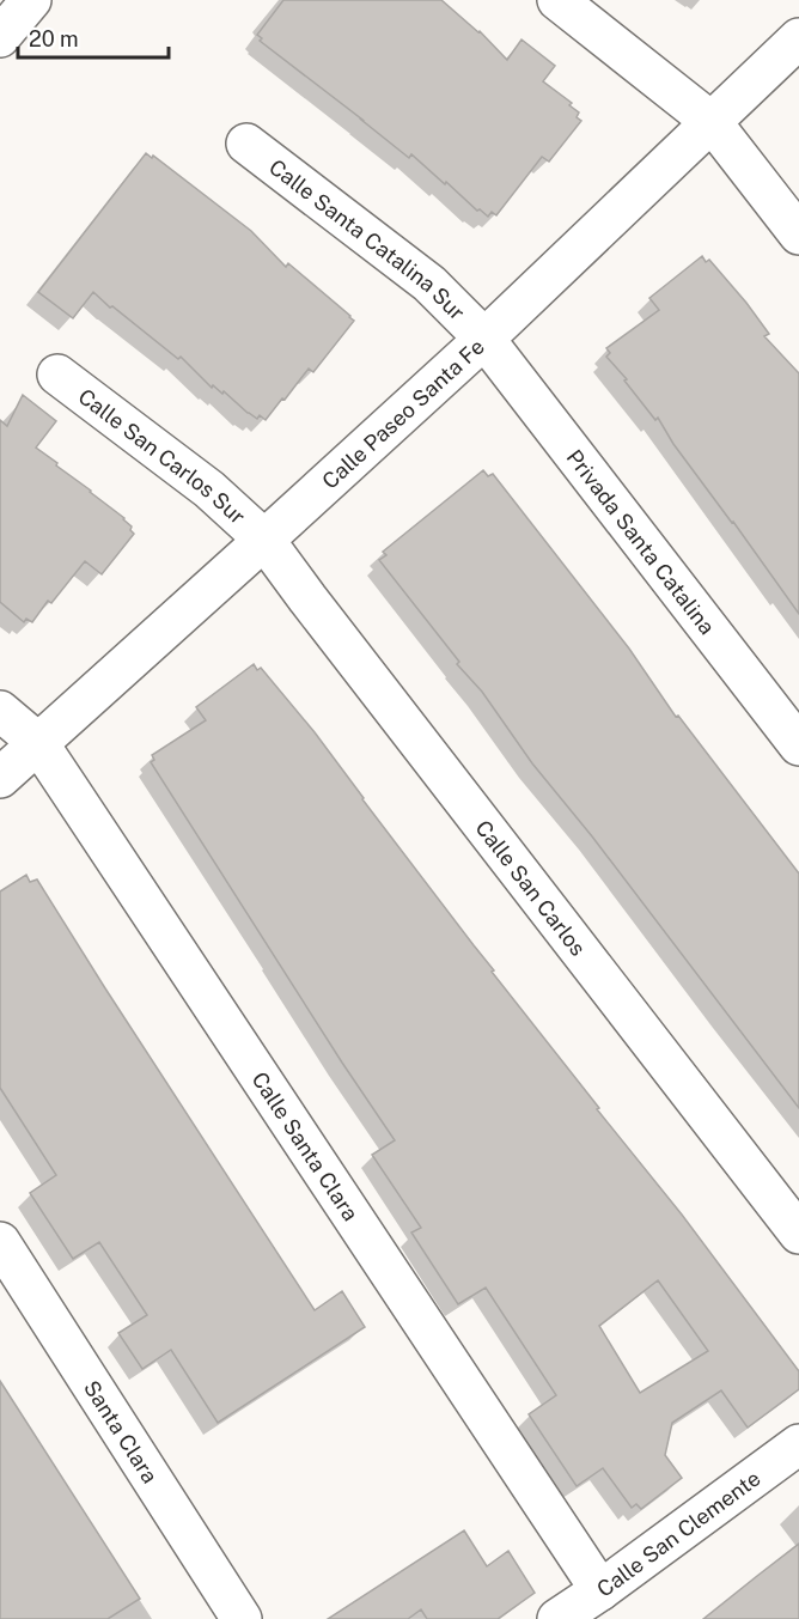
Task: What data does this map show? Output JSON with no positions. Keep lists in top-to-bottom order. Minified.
{"streets":{"street":["Calle Santa Catalina Sur","Calle Paseo Santa Fe","Calle San Carlos Sur","Privada Santa Catalina","Calle San Carlos","Calle Santa Clara","Santa Clara","Calle San Clemente"]},"crossings":[["Calle Santa Catalina Sur","Calle Paseo Santa Fe"],["Calle Santa Catalina Sur","Privada Santa Catalina"],["Calle Paseo Santa Fe","Calle San Carlos Sur"],["Calle Paseo Santa Fe","Privada Santa Catalina"],["Calle Paseo Santa Fe","Calle San Carlos"],["Calle Paseo Santa Fe","Calle Santa Clara"],["Calle San Carlos Sur","Calle San Carlos"],["Calle Santa Clara","Calle San Clemente"]],"scale_bar":"20 m"}
